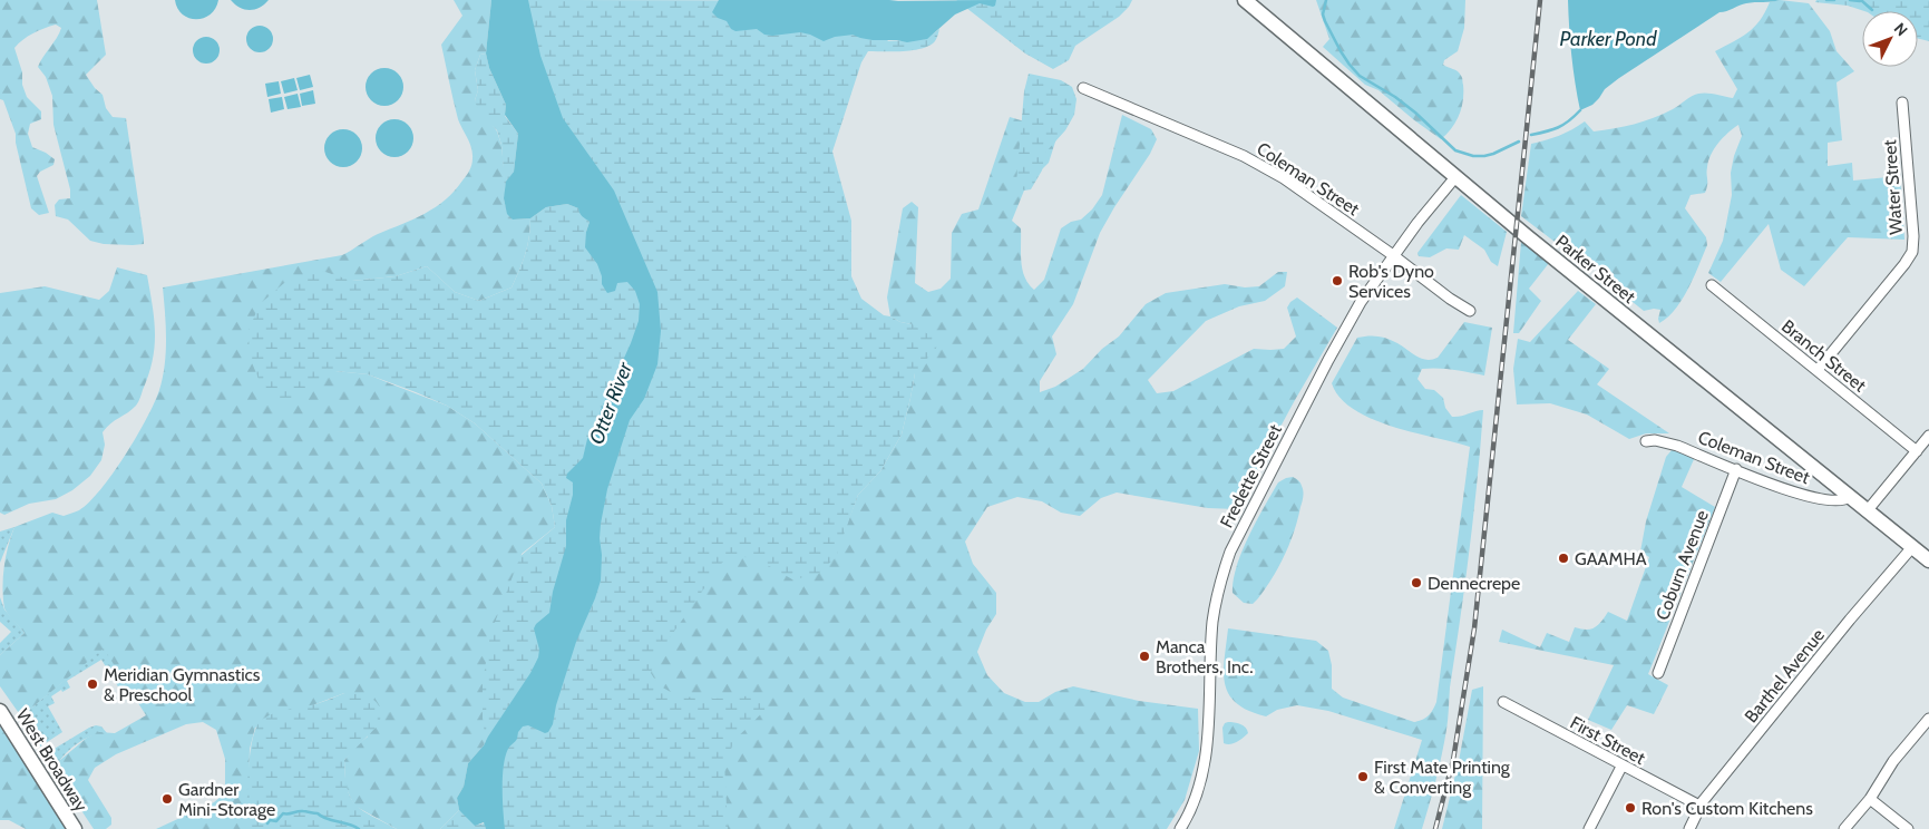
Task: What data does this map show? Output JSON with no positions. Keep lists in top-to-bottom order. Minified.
{"streets":{"main road":["Parker Street","West Broadway"],"street":["Coleman Street","Water Street","Branch Street","Fredette Street","Coburn Avenue","Barthel Avenue","First Street"]},"crossings":[["Coleman Street","Parker Street"],["Coleman Street","Fredette Street"],["Coleman Street","Coburn Avenue"],["Water Street","Branch Street"],["Parker Street","Fredette Street"],["Parker Street","Barthel Avenue"],["Barthel Avenue","First Street"]],"water":["Parker Pond","Otter River"],"places":["Rob's Dyno Services","GAAMHA","Dennecrepe","Manca Brothers, Inc.","Meridian Gymnastics & Preschool","First Mate Printing & Converting","Gardner Mini-Storage","Ron's Custom Kitchens"],"north":"top right"}
